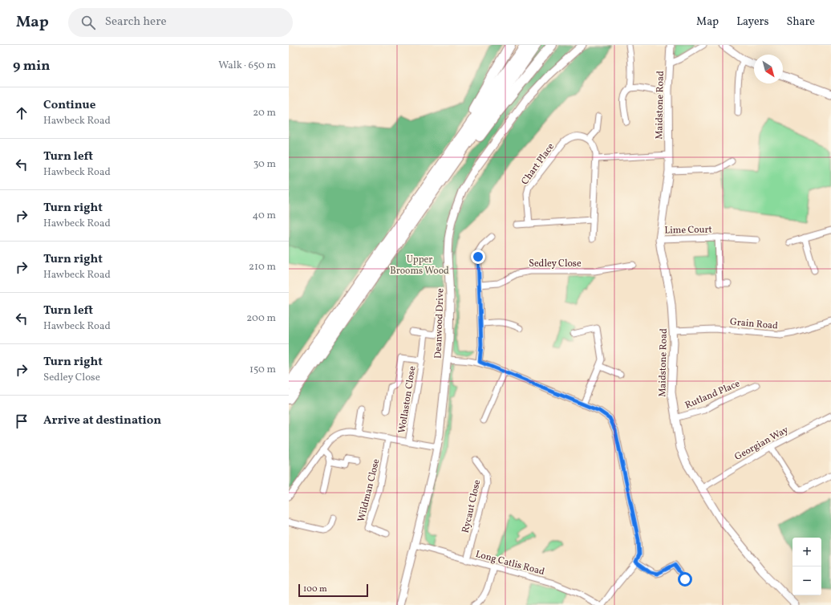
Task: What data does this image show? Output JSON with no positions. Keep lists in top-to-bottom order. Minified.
{"streets":{"street":["Maidstone Road","Chart Place","Lime Court","Sedley Close","Deanwood Drive","Grain Road","Rutland Place","Wollaston Close","Georgian Way","Wildman Close","Rycaut Close","Long Catlis Road"]},"crossings":[["Maidstone Road","Lime Court"],["Maidstone Road","Grain Road"],["Maidstone Road","Rutland Place"],["Maidstone Road","Georgian Way"],["Deanwood Drive","Long Catlis Road"],["Rycaut Close","Long Catlis Road"]],"parks":["Upper Brooms Wood"],"scale_bar":"100 m","north":"bottom right","page":{"header":"Map","search":"Search here","nav":["Map","Layers","Share"],"heading":["9 min","Walk · 650 m"],"list":[["Continue","Hawbeck Road","20 m"],["Turn left","Hawbeck Road","30 m"],["Turn right","Hawbeck Road","40 m"],["Turn right","Hawbeck Road","210 m"],["Turn left","Hawbeck Road","200 m"],["Turn right","Sedley Close","150 m"],"Arrive at destination"],"map_buttons":["+","−"],"scale":"100 m"}}
